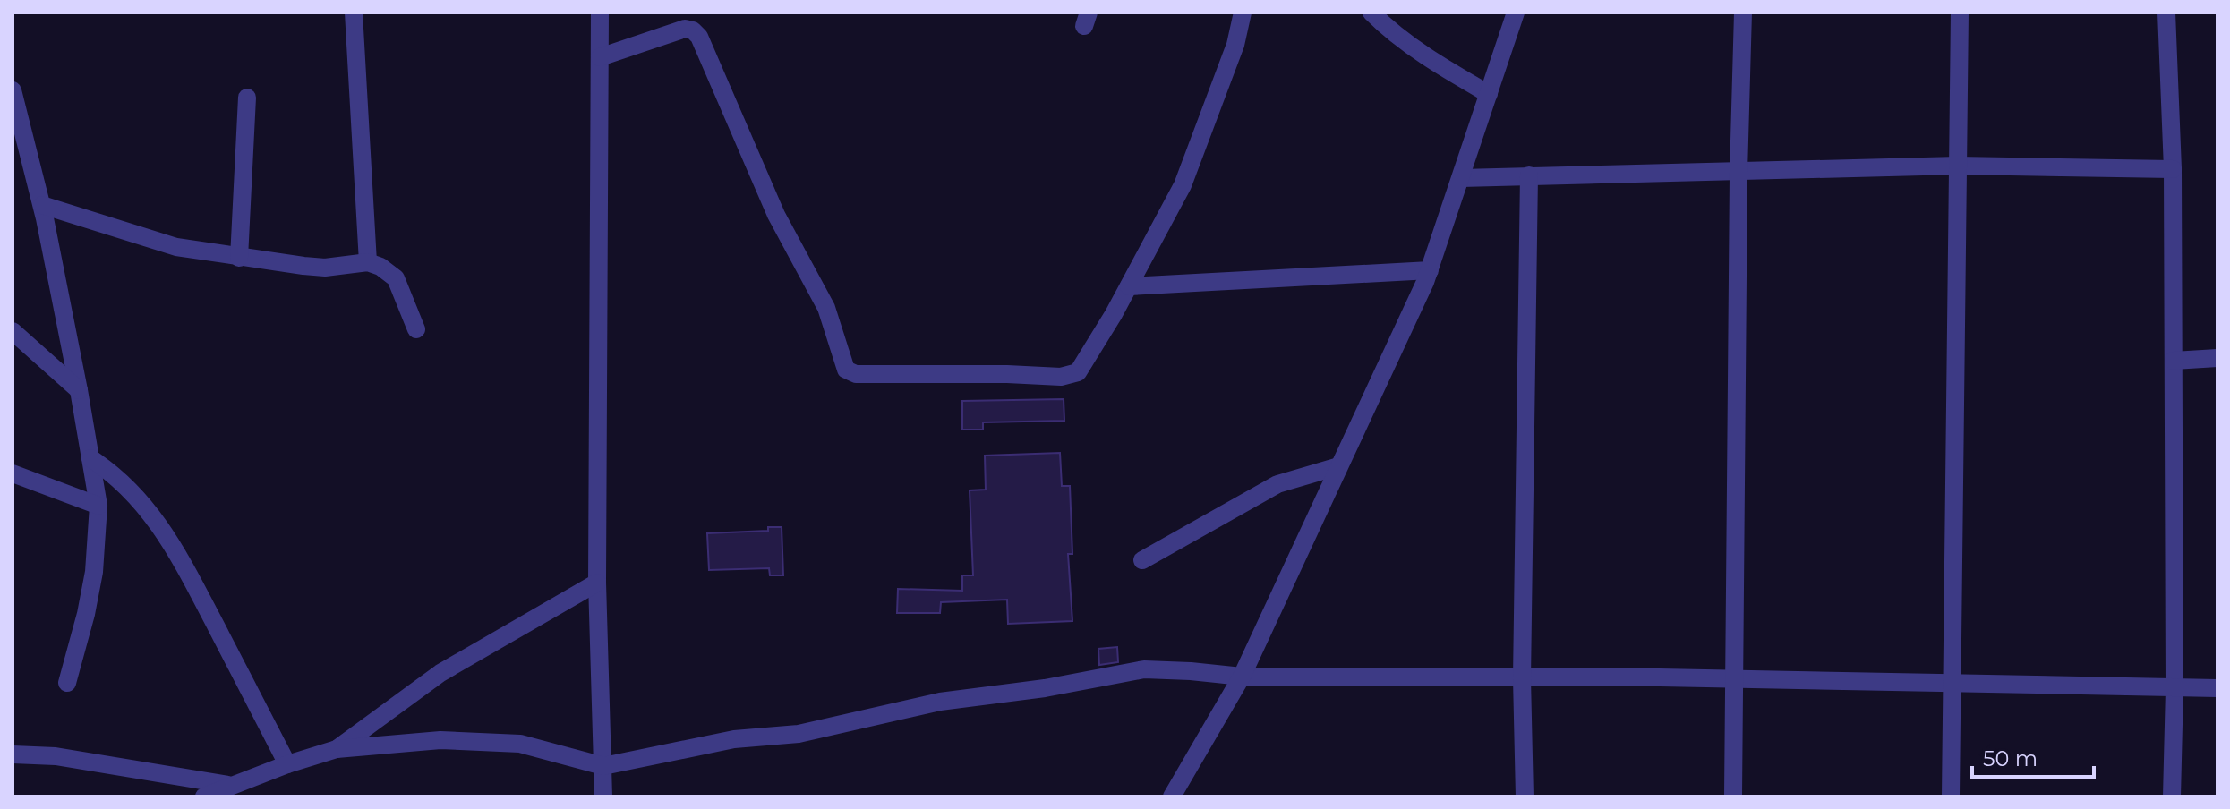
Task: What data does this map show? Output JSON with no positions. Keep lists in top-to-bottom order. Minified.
{"scale_bar":"50 m"}
